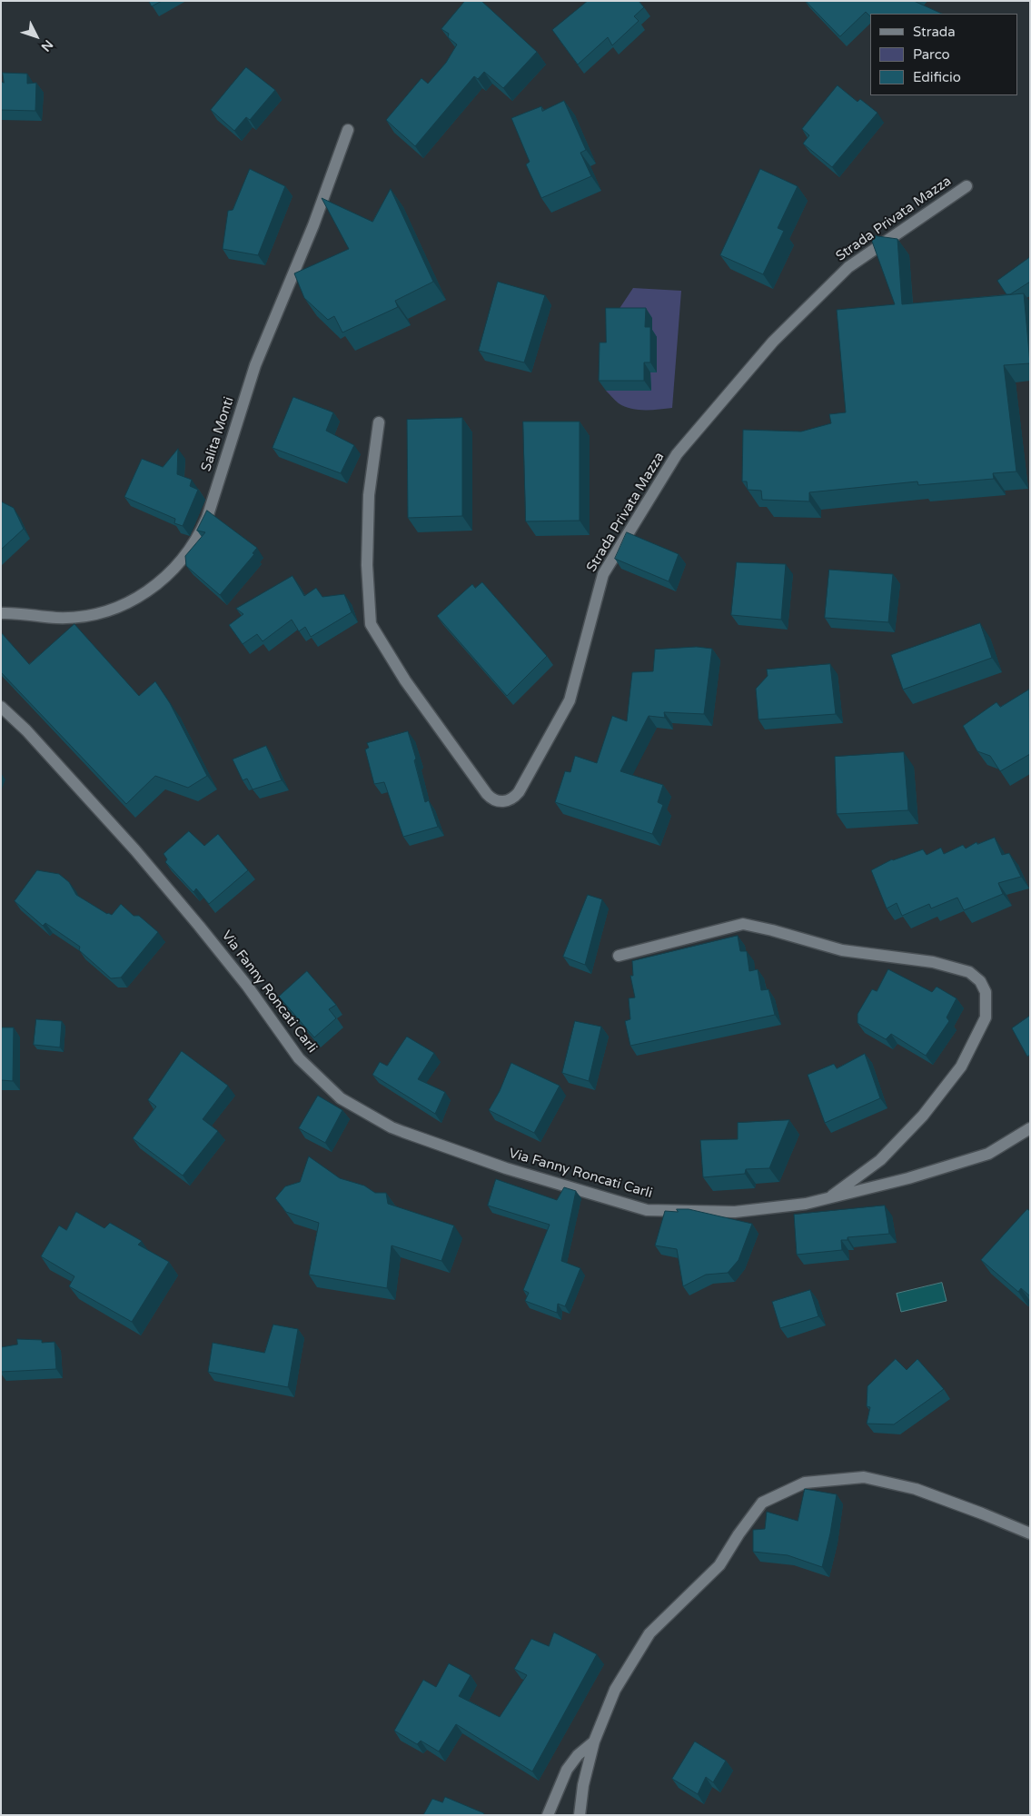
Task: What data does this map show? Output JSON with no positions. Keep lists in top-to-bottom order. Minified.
{"streets":{"street":["Strada Privata Mazza","Salita Monti","Via Fanny Roncati Carli"]},"legend":["Strada","Parco","Edificio"],"north":"bottom right"}
